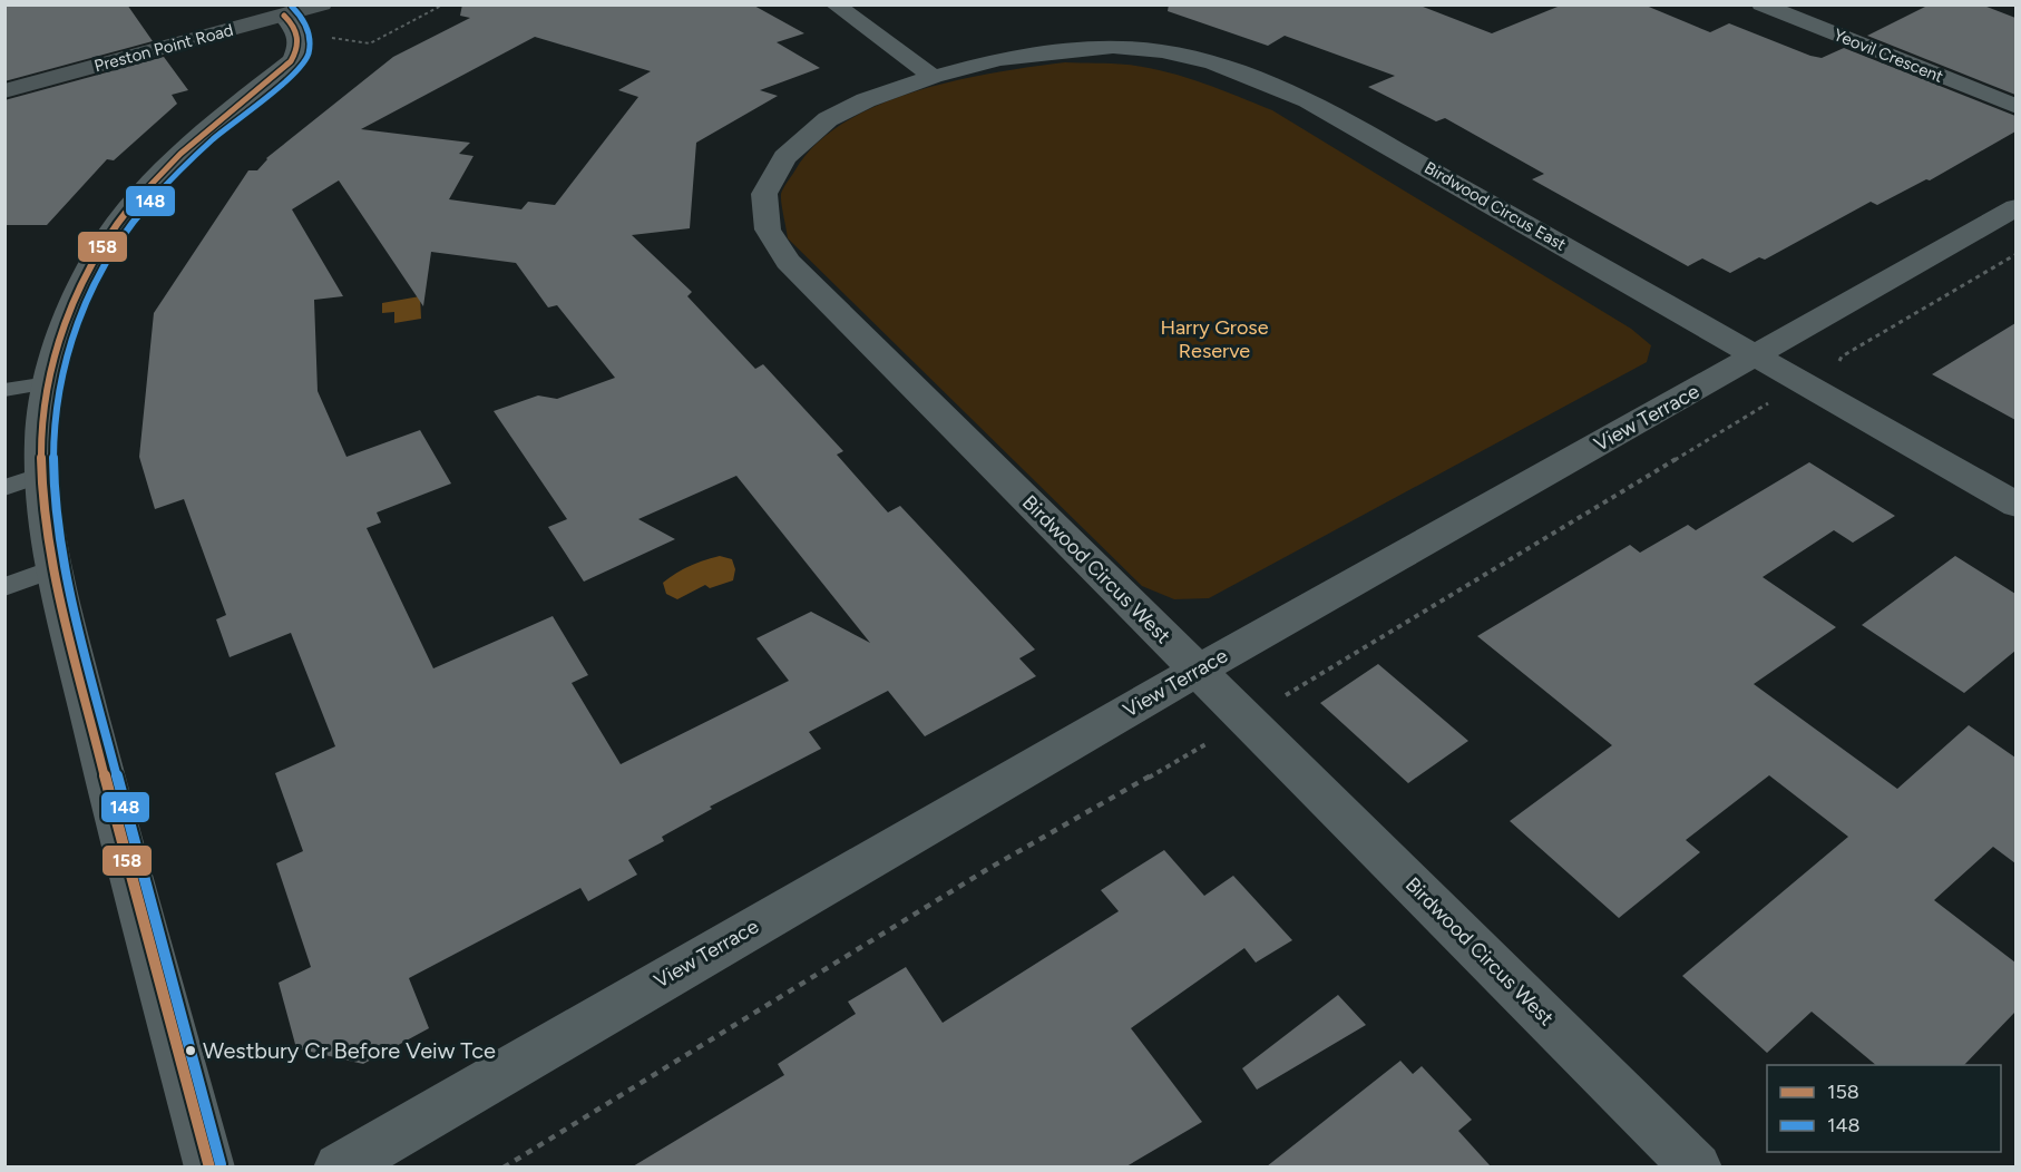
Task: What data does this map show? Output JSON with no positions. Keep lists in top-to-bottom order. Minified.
{"streets":{"main road":["Preston Point Road"],"street":["Yeovil Crescent","Birdwood Circus East","View Terrace","Birdwood Circus West"]},"crossings":[["Birdwood Circus East","View Terrace"],["Birdwood Circus East","Birdwood Circus West"],["View Terrace","Birdwood Circus West"]],"parks":["Harry Grose Reserve"],"places":["Westbury Cr Before Veiw Tce"],"lines":["transit line 148","transit line 158"],"legend":["158","148"]}
